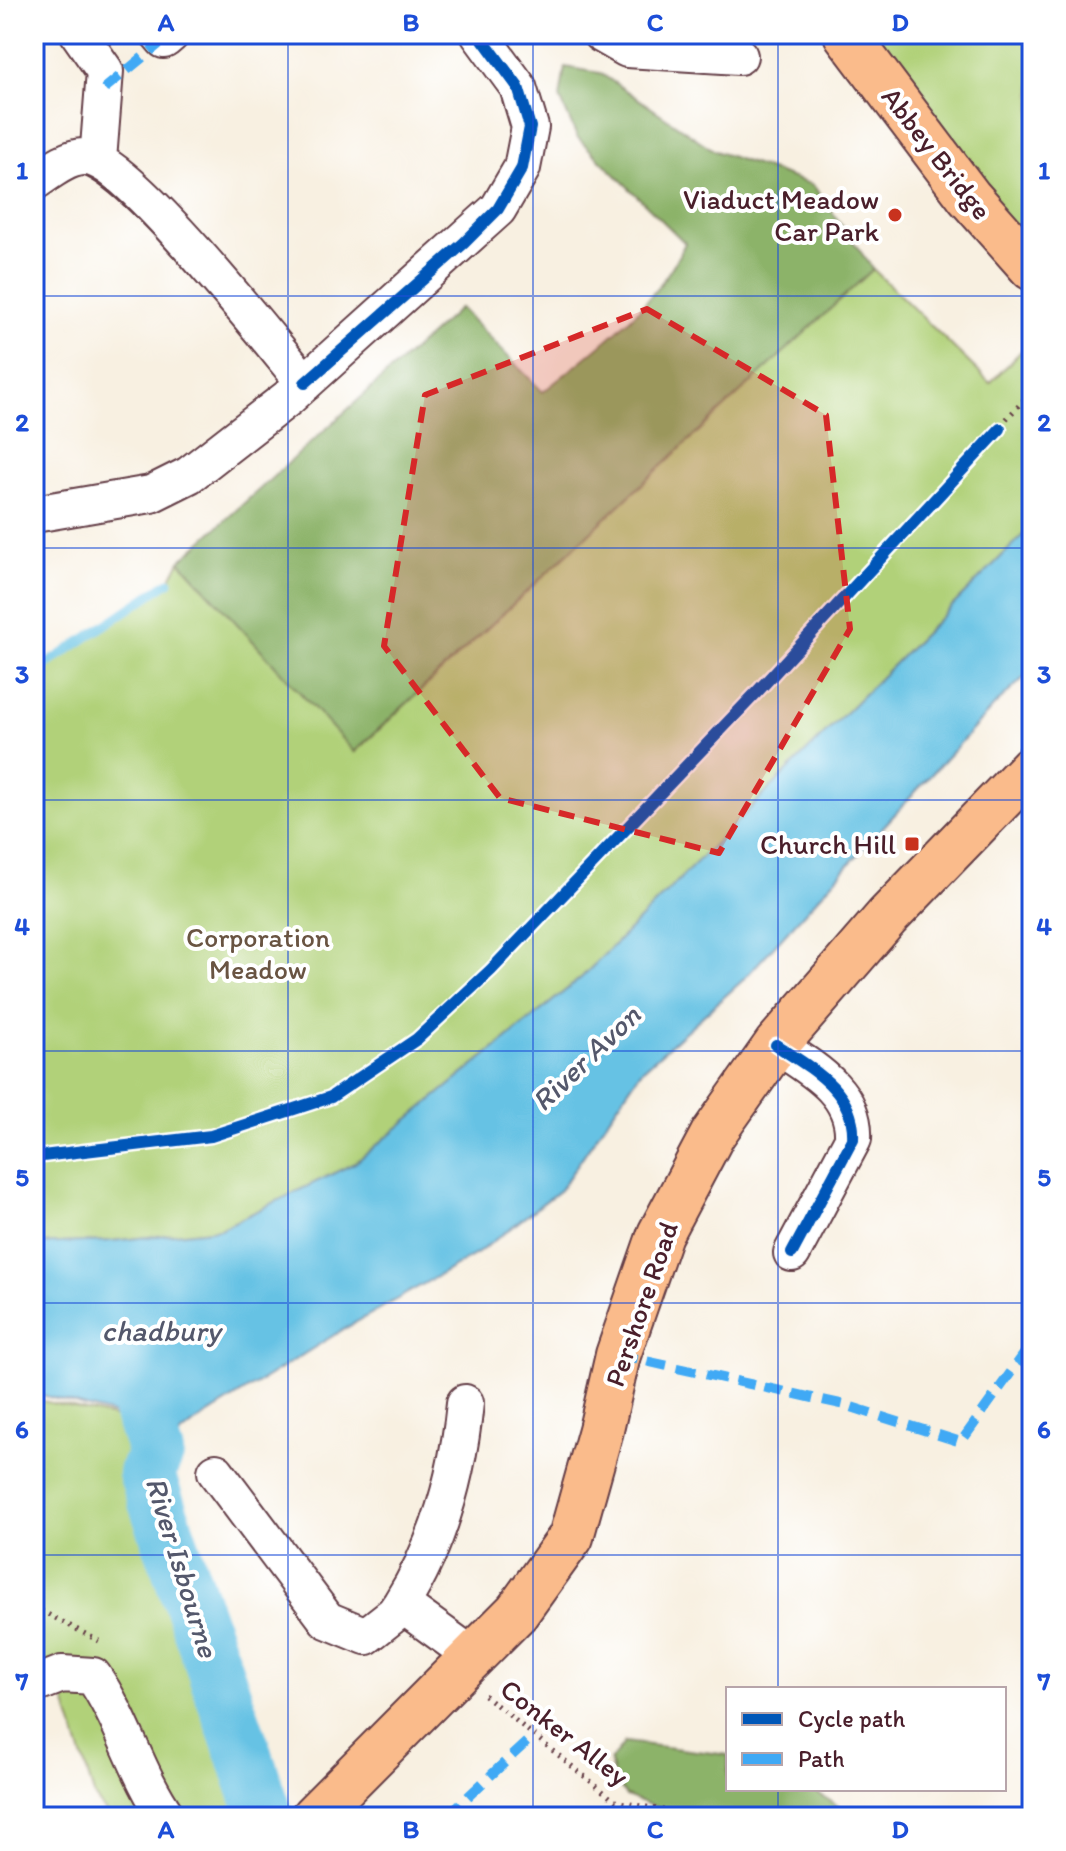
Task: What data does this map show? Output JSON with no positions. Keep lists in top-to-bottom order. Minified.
{"streets":{"main road":["Abbey Bridge","Pershore Road"],"path":["Conker Alley"]},"crossings":[["Pershore Road","Conker Alley"]],"water":["River Avon","chadbury","River Isbourne"],"parks":["Corporation Meadow"],"places":{"other":["Viaduct Meadow Car Park"],"transit":["Church Hill"]},"legend":["Cycle path","Path"],"grid":{"columns":["A","B","C","D"],"rows":["1","2","3","4","5","6","7"]}}
